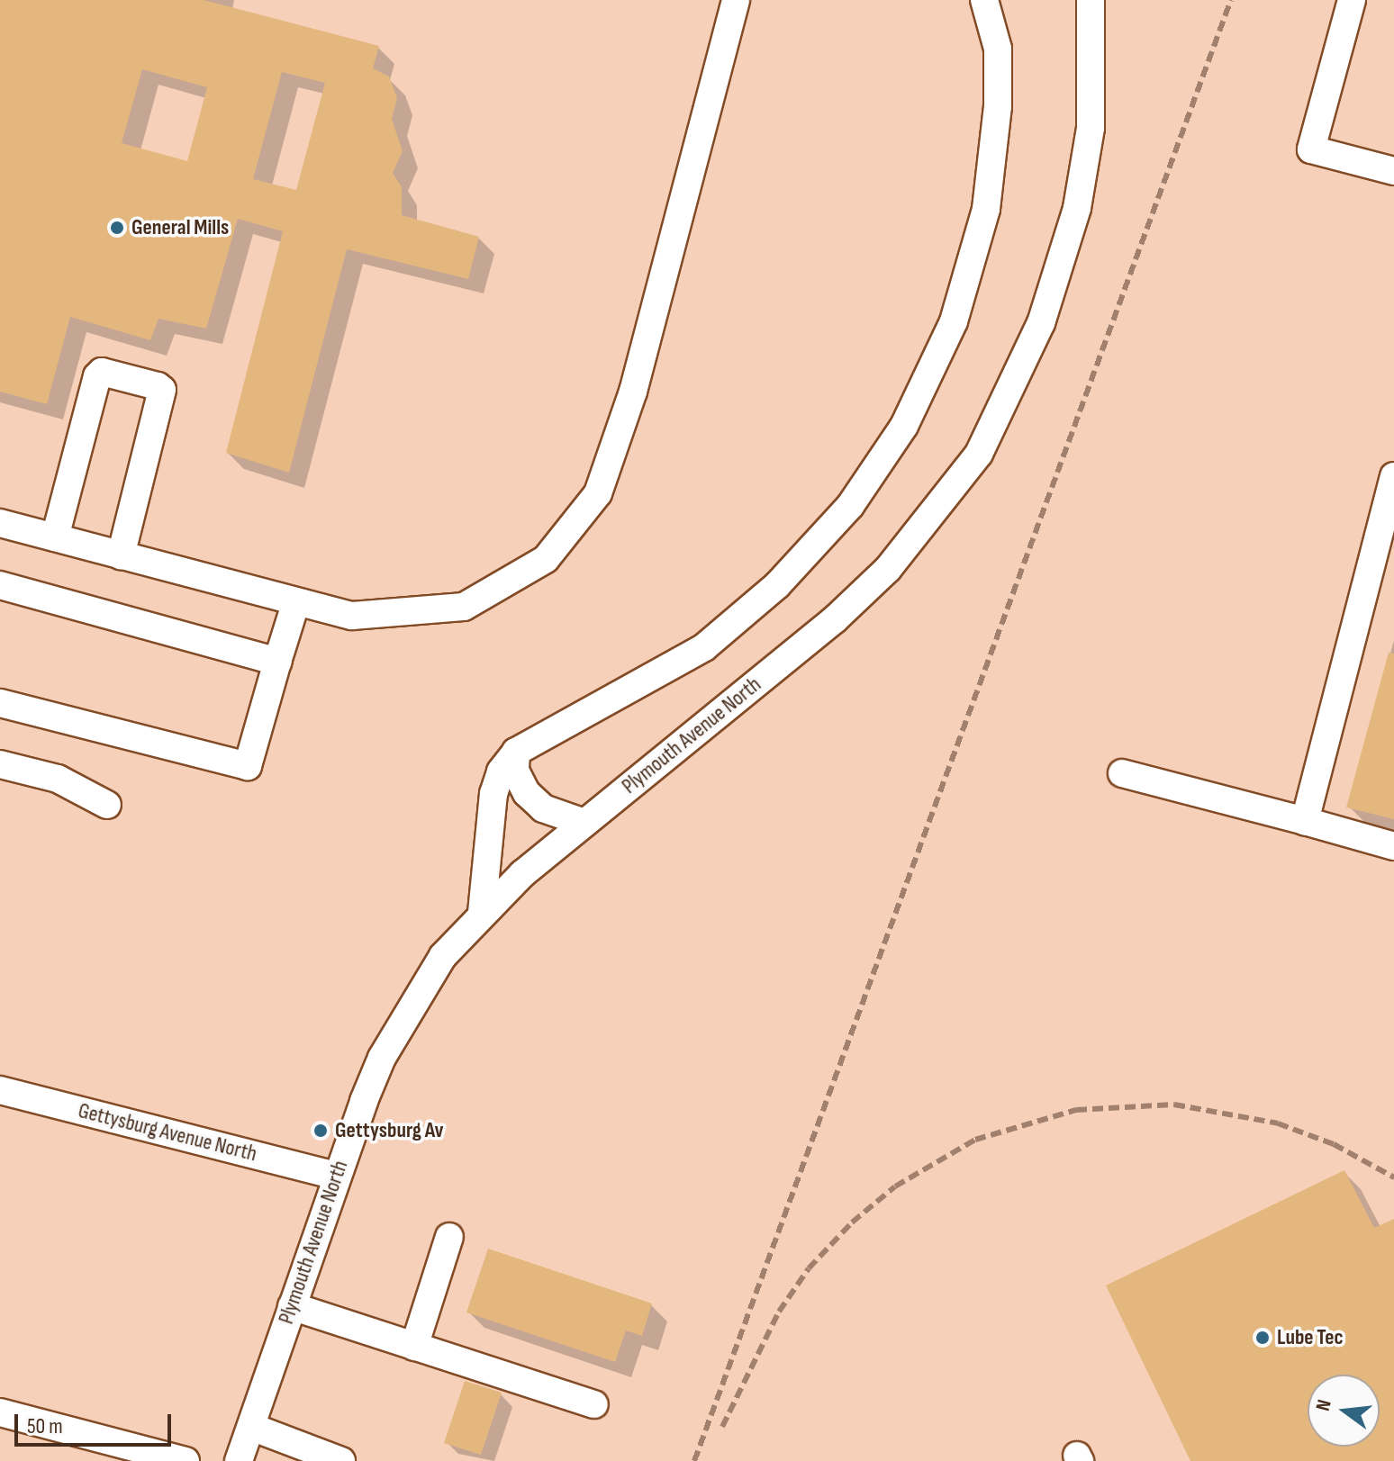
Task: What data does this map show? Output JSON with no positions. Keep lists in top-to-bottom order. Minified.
{"streets":{"street":["Plymouth Avenue North","Gettysburg Avenue North"]},"crossings":[["Plymouth Avenue North","Gettysburg Avenue North"]],"places":["General Mills","Gettysburg Av","Lube Tec"],"scale_bar":"50 m","north":"left"}
